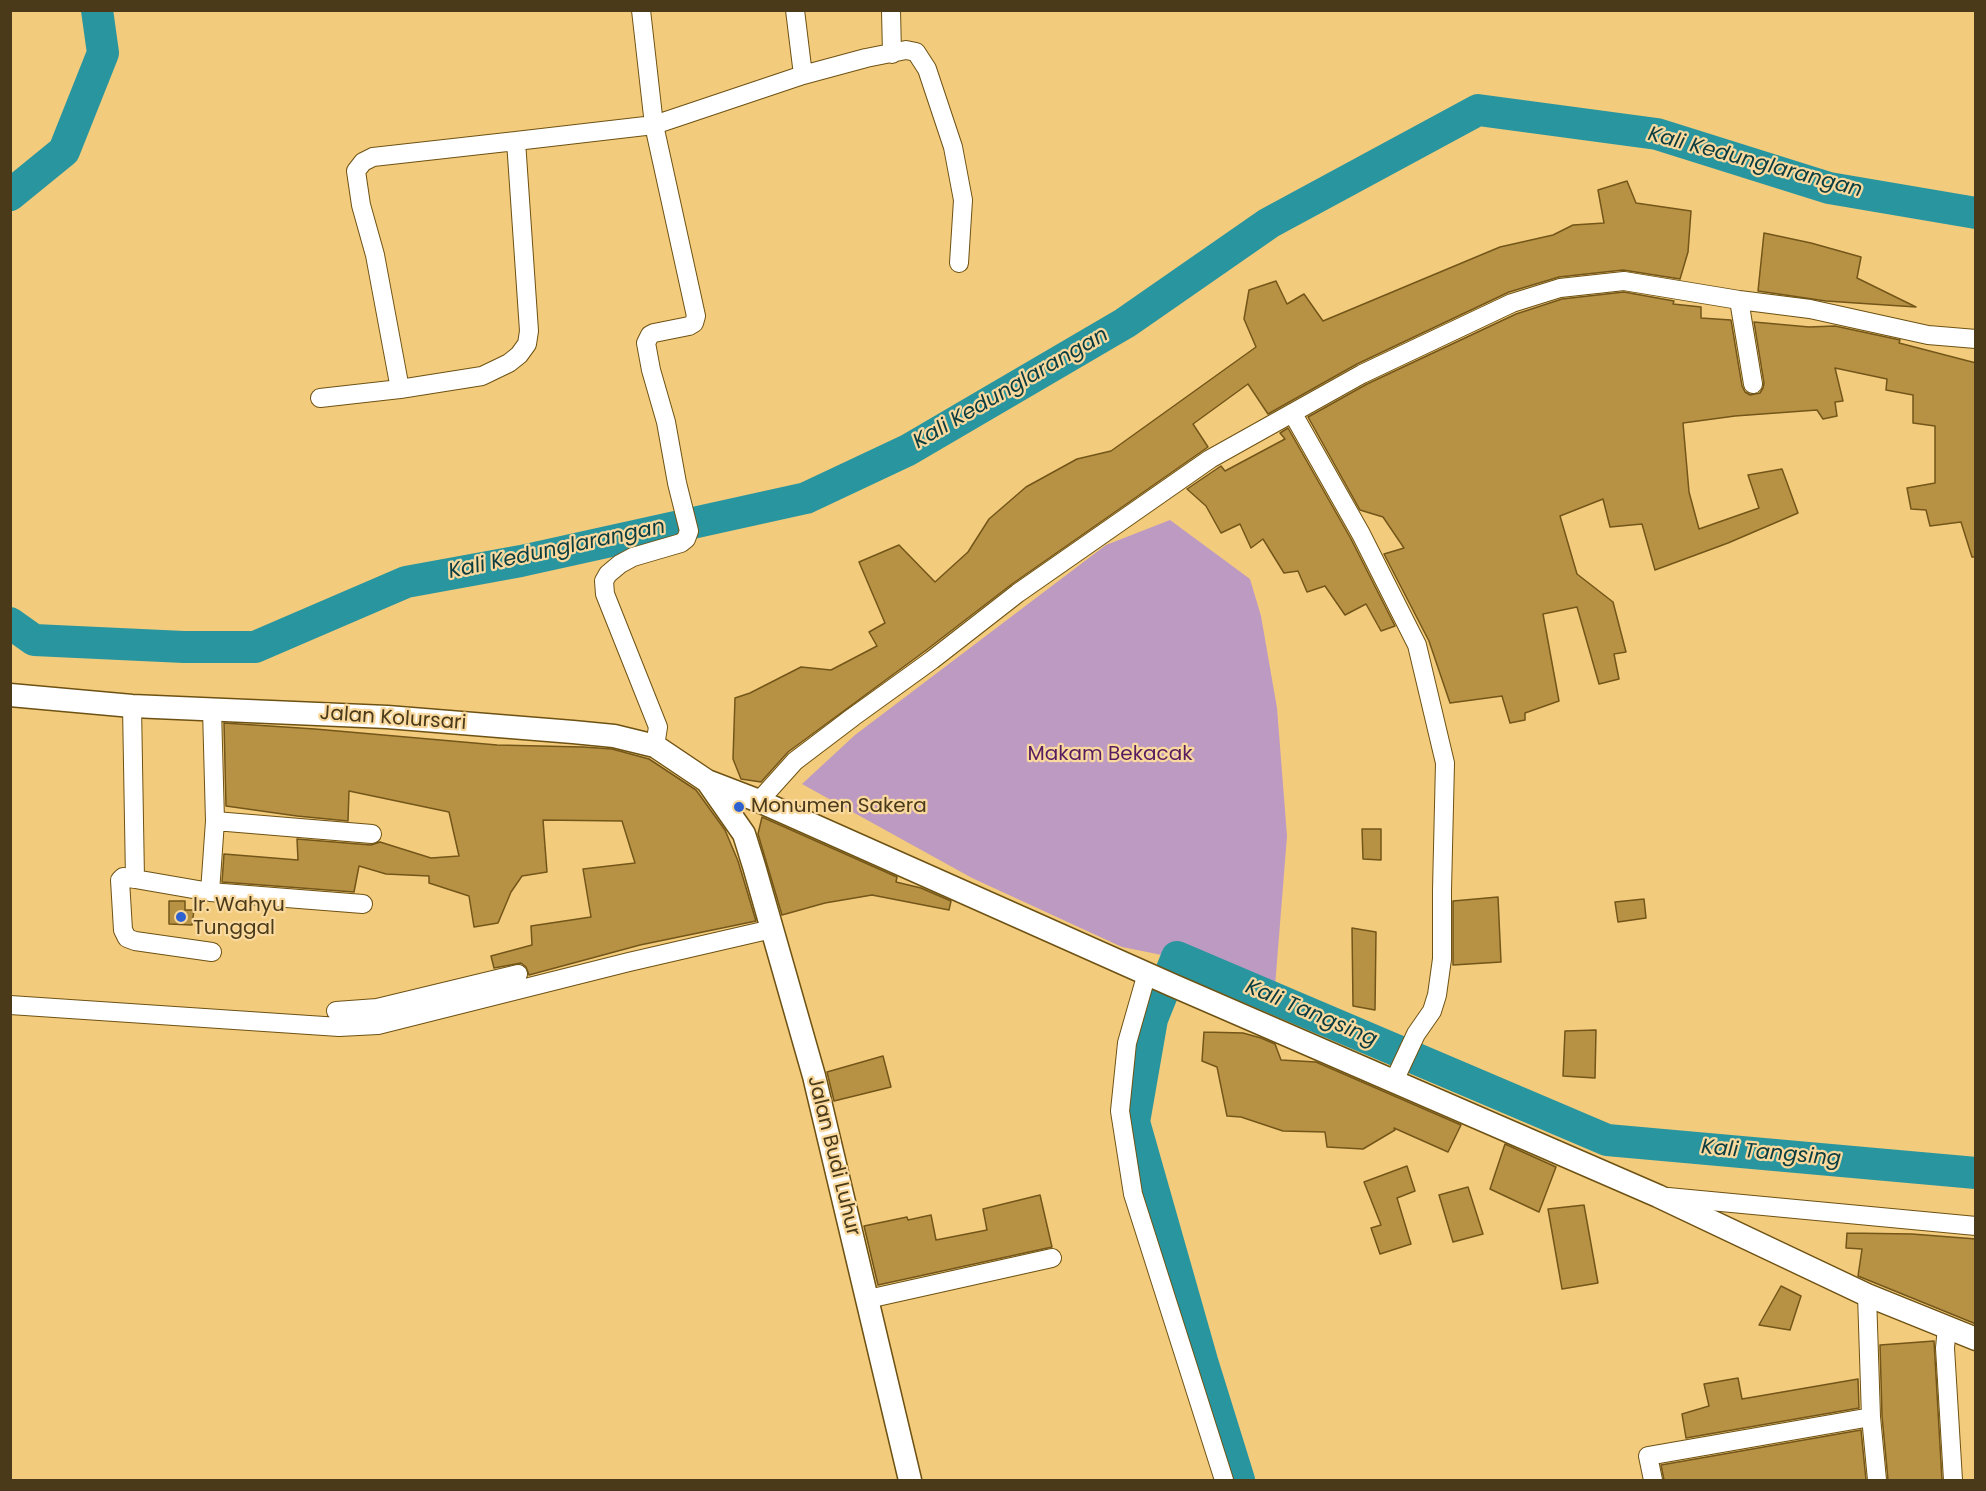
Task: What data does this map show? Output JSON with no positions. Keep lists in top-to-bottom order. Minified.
{"streets":{"street":["Jalan Kolursari","Jalan Budi Luhur"]},"crossings":[["Jalan Kolursari","Jalan Budi Luhur"]],"water":["Kali Kedunglarangan","Kali Tangsing"],"parks":["Makam Bekacak"],"places":["Monumen Sakera","Ir. Wahyu Tunggal"]}
